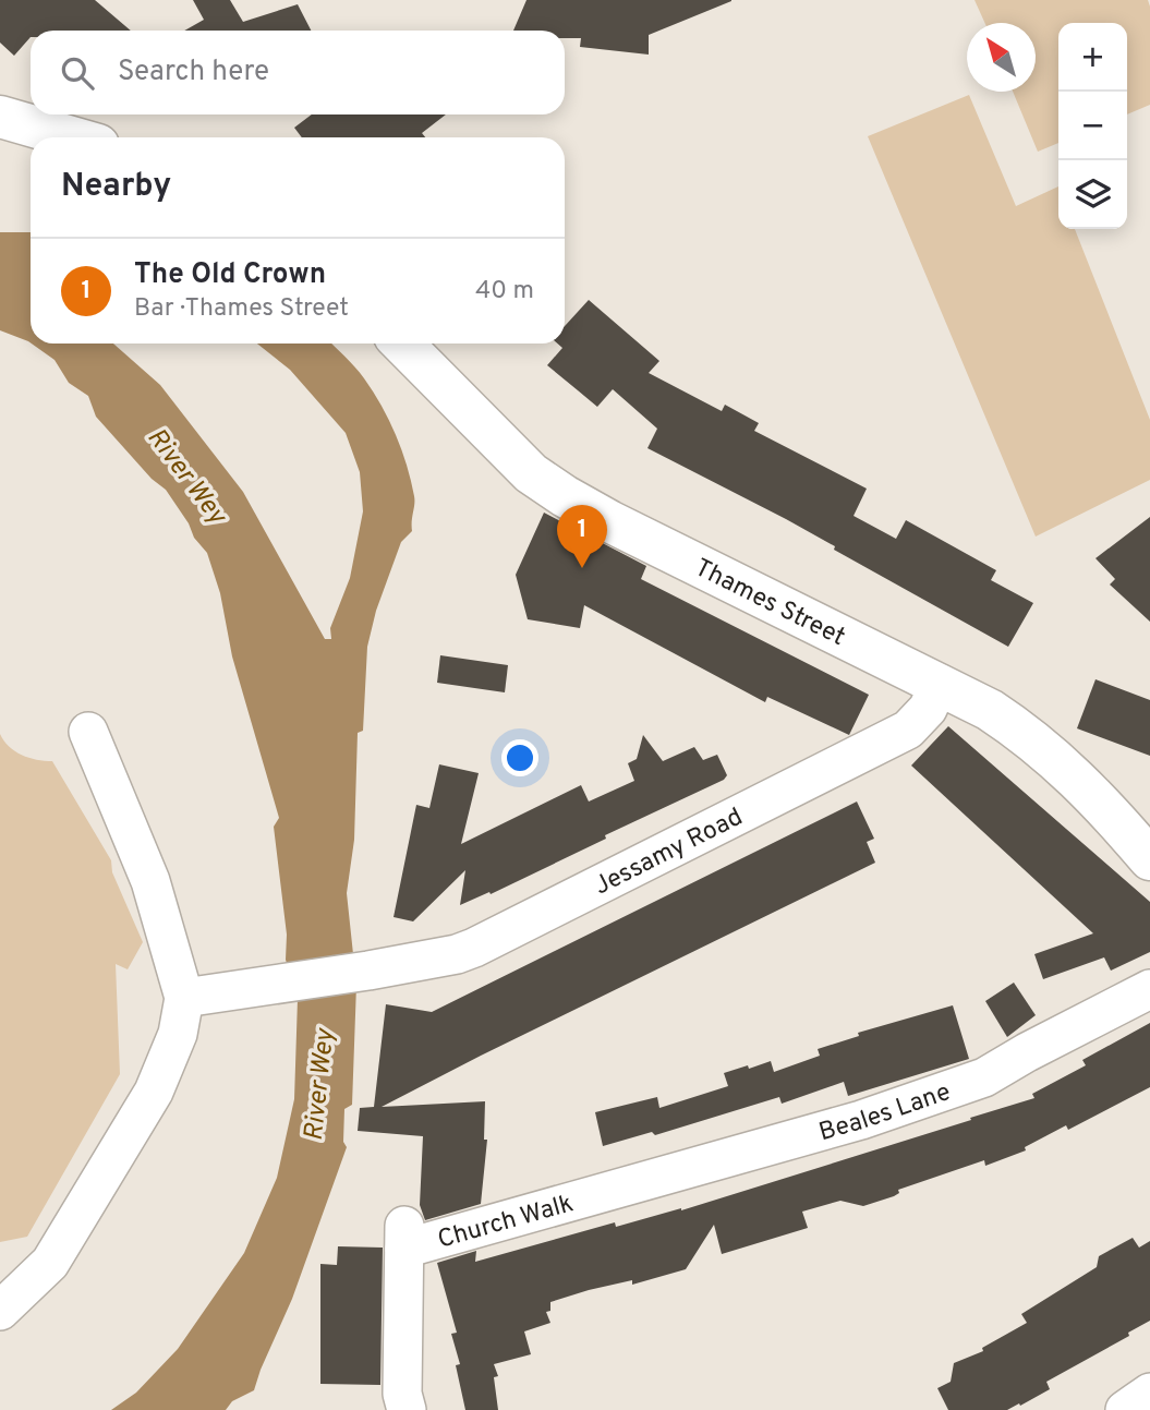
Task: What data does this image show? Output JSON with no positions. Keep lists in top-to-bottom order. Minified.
{"streets":{"street":["Thames Street","Jessamy Road","Beales Lane","Church Walk"]},"crossings":[["Thames Street","Jessamy Road"],["Beales Lane","Church Walk"]],"water":["River Wey"],"north":"top left","page":{"map_buttons":["+","−"],"search":"Search here","heading":"Nearby","list":[{"mark":"1","name":"The Old Crown","note":"Bar · Thames Street","value":"40 m"}],"pins":"1"}}
